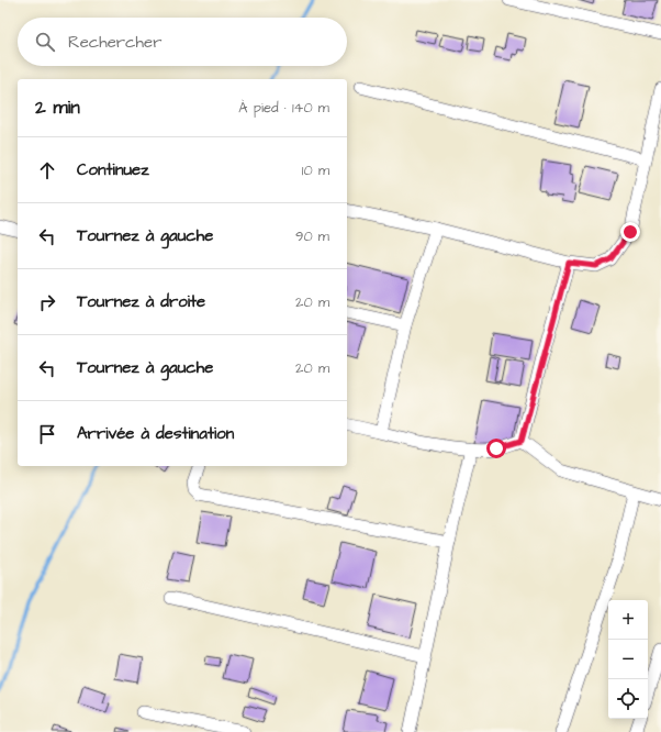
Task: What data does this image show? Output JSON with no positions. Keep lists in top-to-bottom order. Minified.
{"page":{"search":"Rechercher","heading":["2 min","À pied · 140 m"],"list":[["Continuez","10 m"],["Tournez à gauche","90 m"],["Tournez à droite","20 m"],["Tournez à gauche","20 m"],"Arrivée à destination"],"map_buttons":["+","−"]}}
